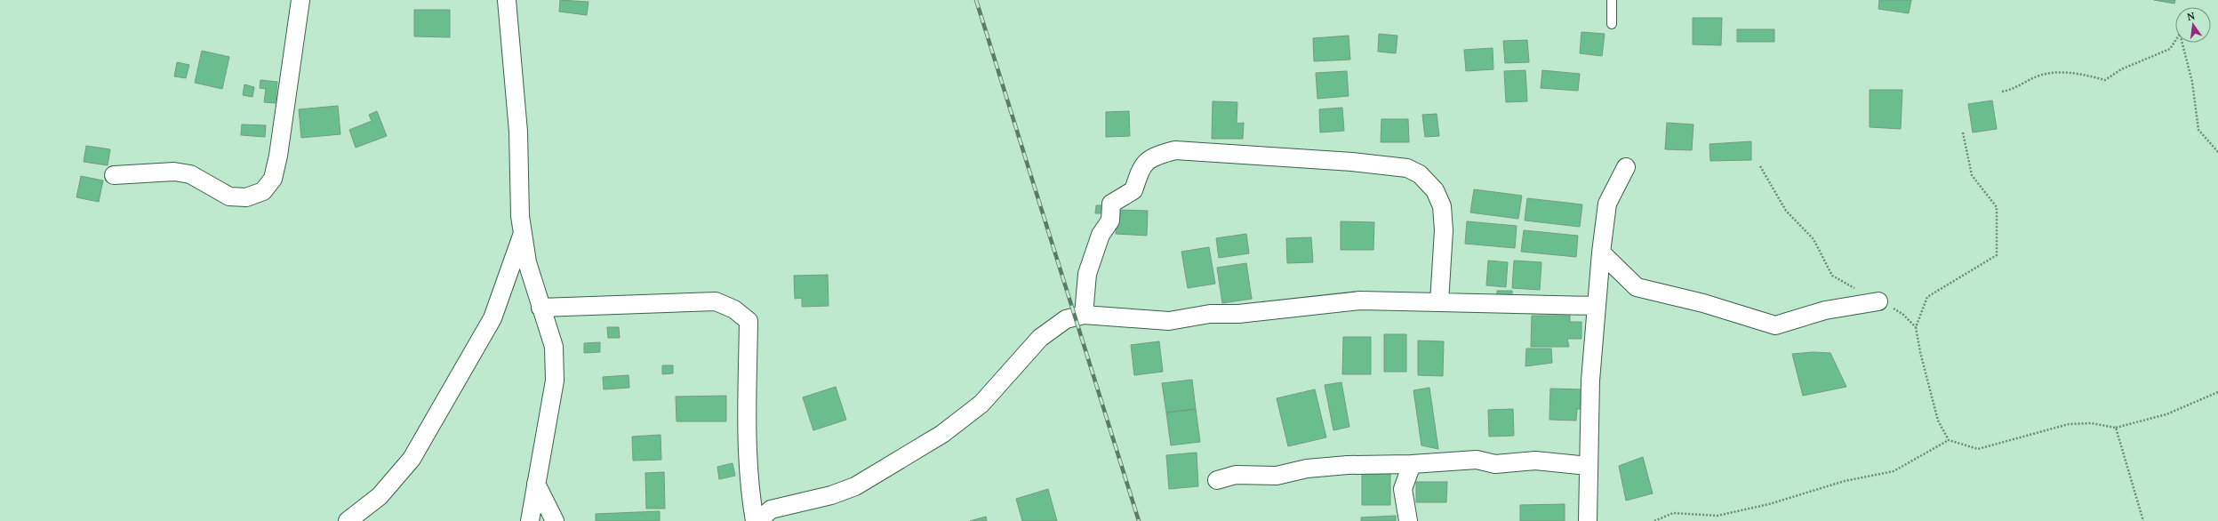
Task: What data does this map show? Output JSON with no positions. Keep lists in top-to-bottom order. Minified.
{"north":"top"}
